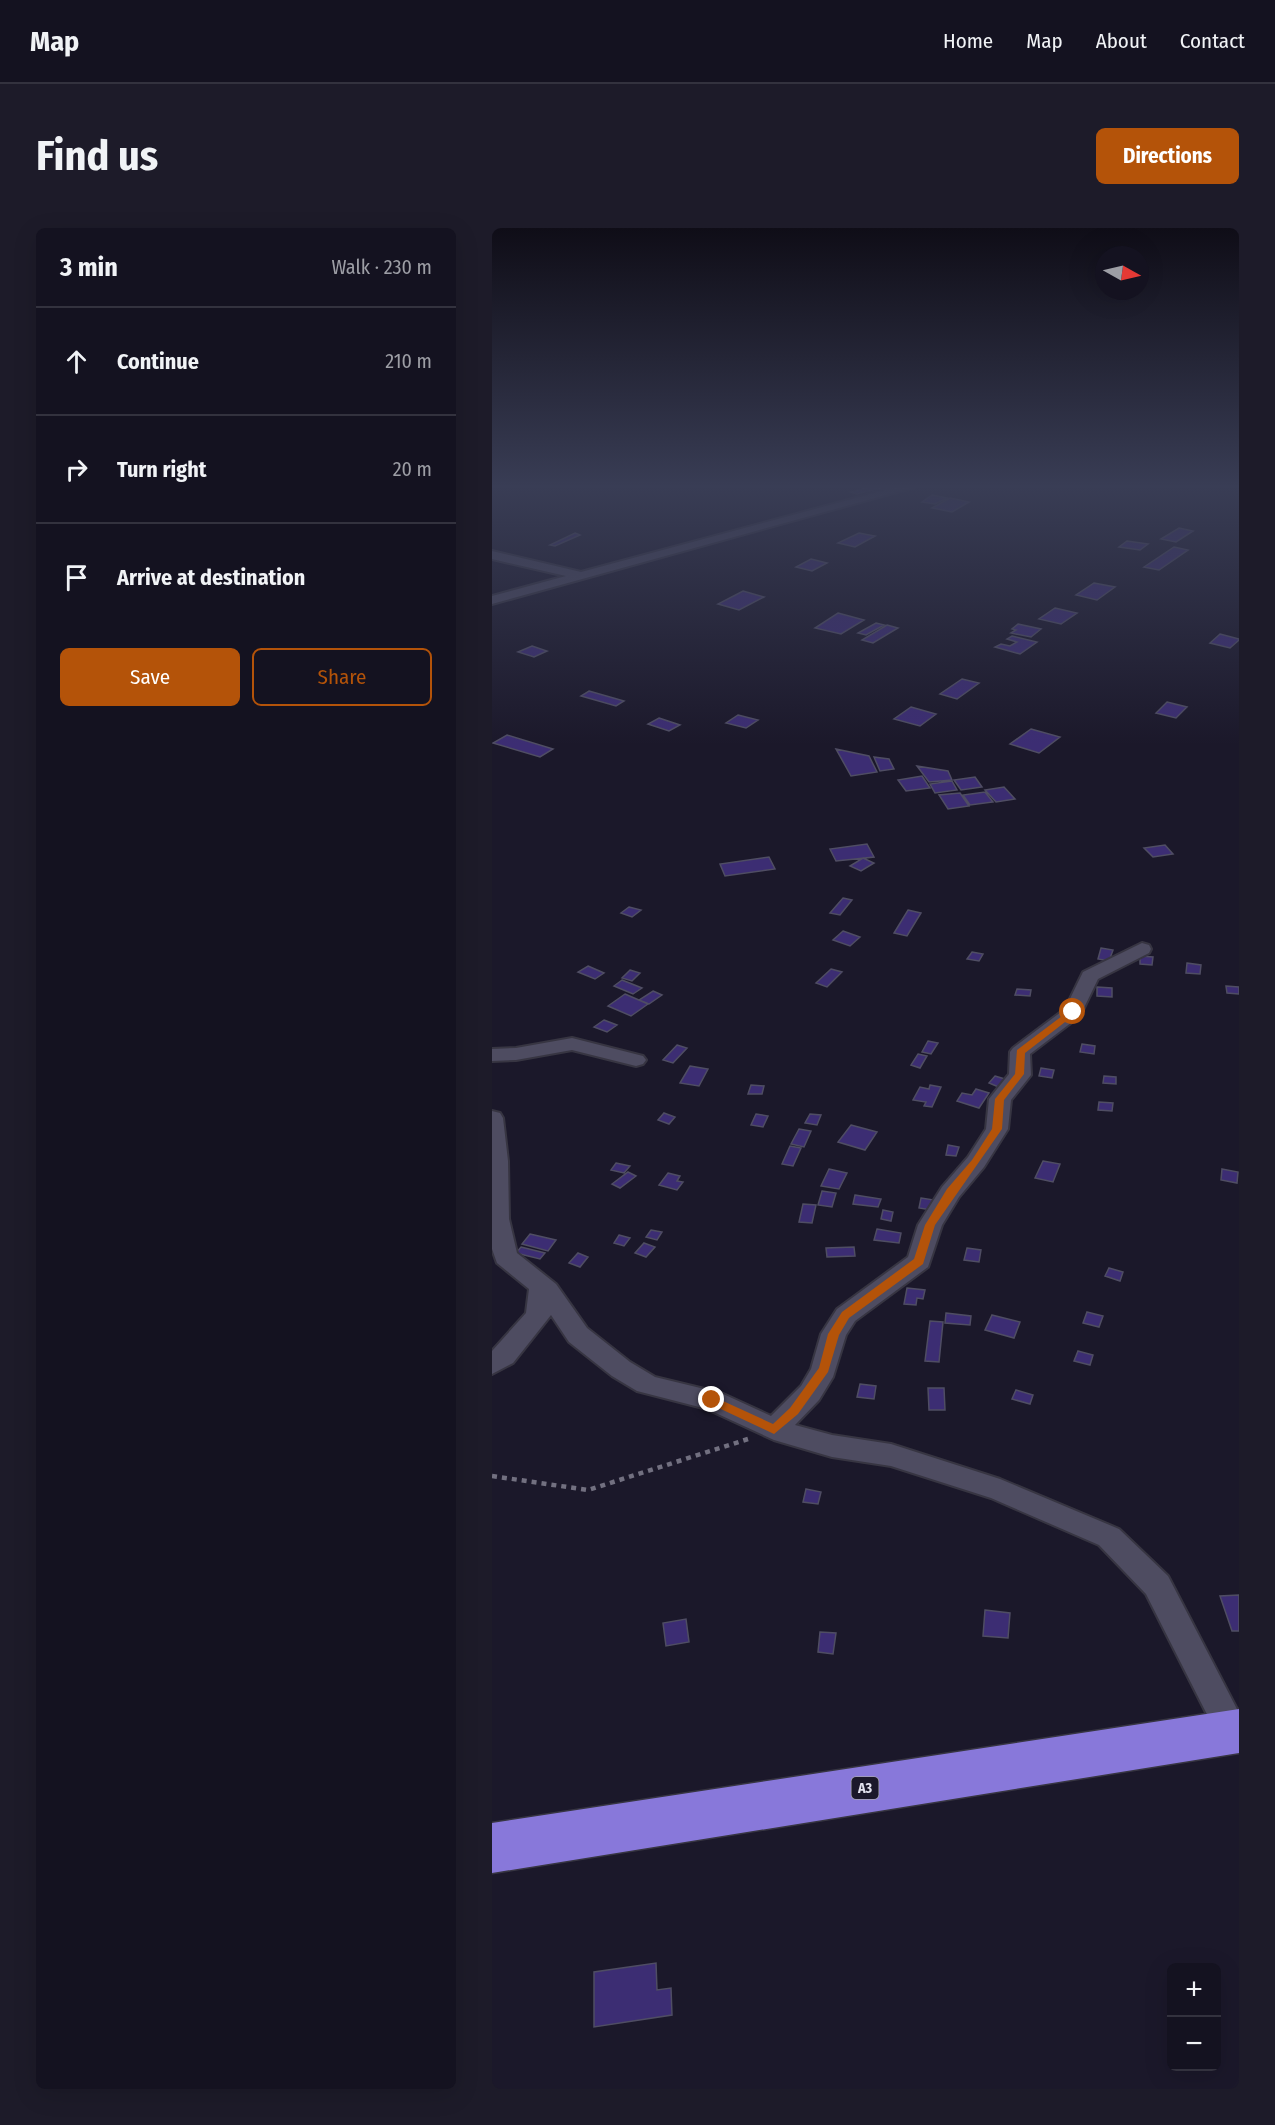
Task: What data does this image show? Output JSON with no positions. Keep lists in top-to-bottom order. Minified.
{"streets":{"highway":["A3"]},"north":"right","page":{"header":"Map","nav":["Home","Map","About","Contact"],"buttons":["Directions",["Save","Share"]],"title":"Find us","heading":["3 min","Walk · 230 m"],"list":[["Continue","210 m"],["Turn right","20 m"],"Arrive at destination"],"map_buttons":["+","−"]}}
